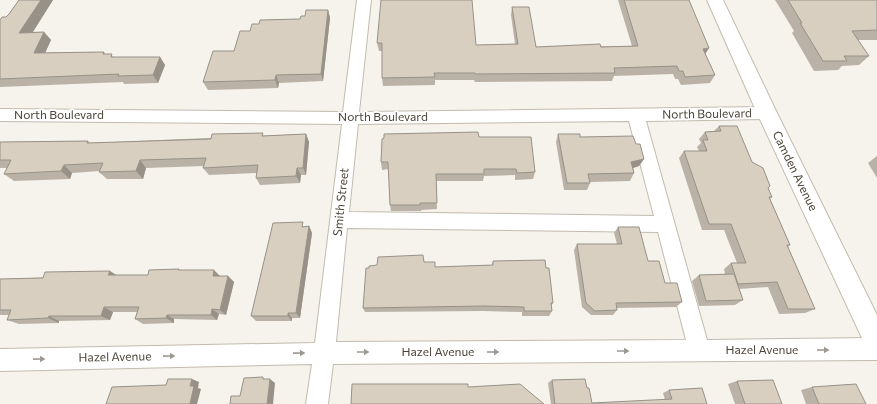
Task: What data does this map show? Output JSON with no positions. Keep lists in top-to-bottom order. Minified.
{"streets":{"street":["North Boulevard","Camden Avenue","Smith Street","Hazel Avenue"]},"crossings":[["North Boulevard","Camden Avenue"],["North Boulevard","Smith Street"],["Smith Street","Hazel Avenue"]]}
